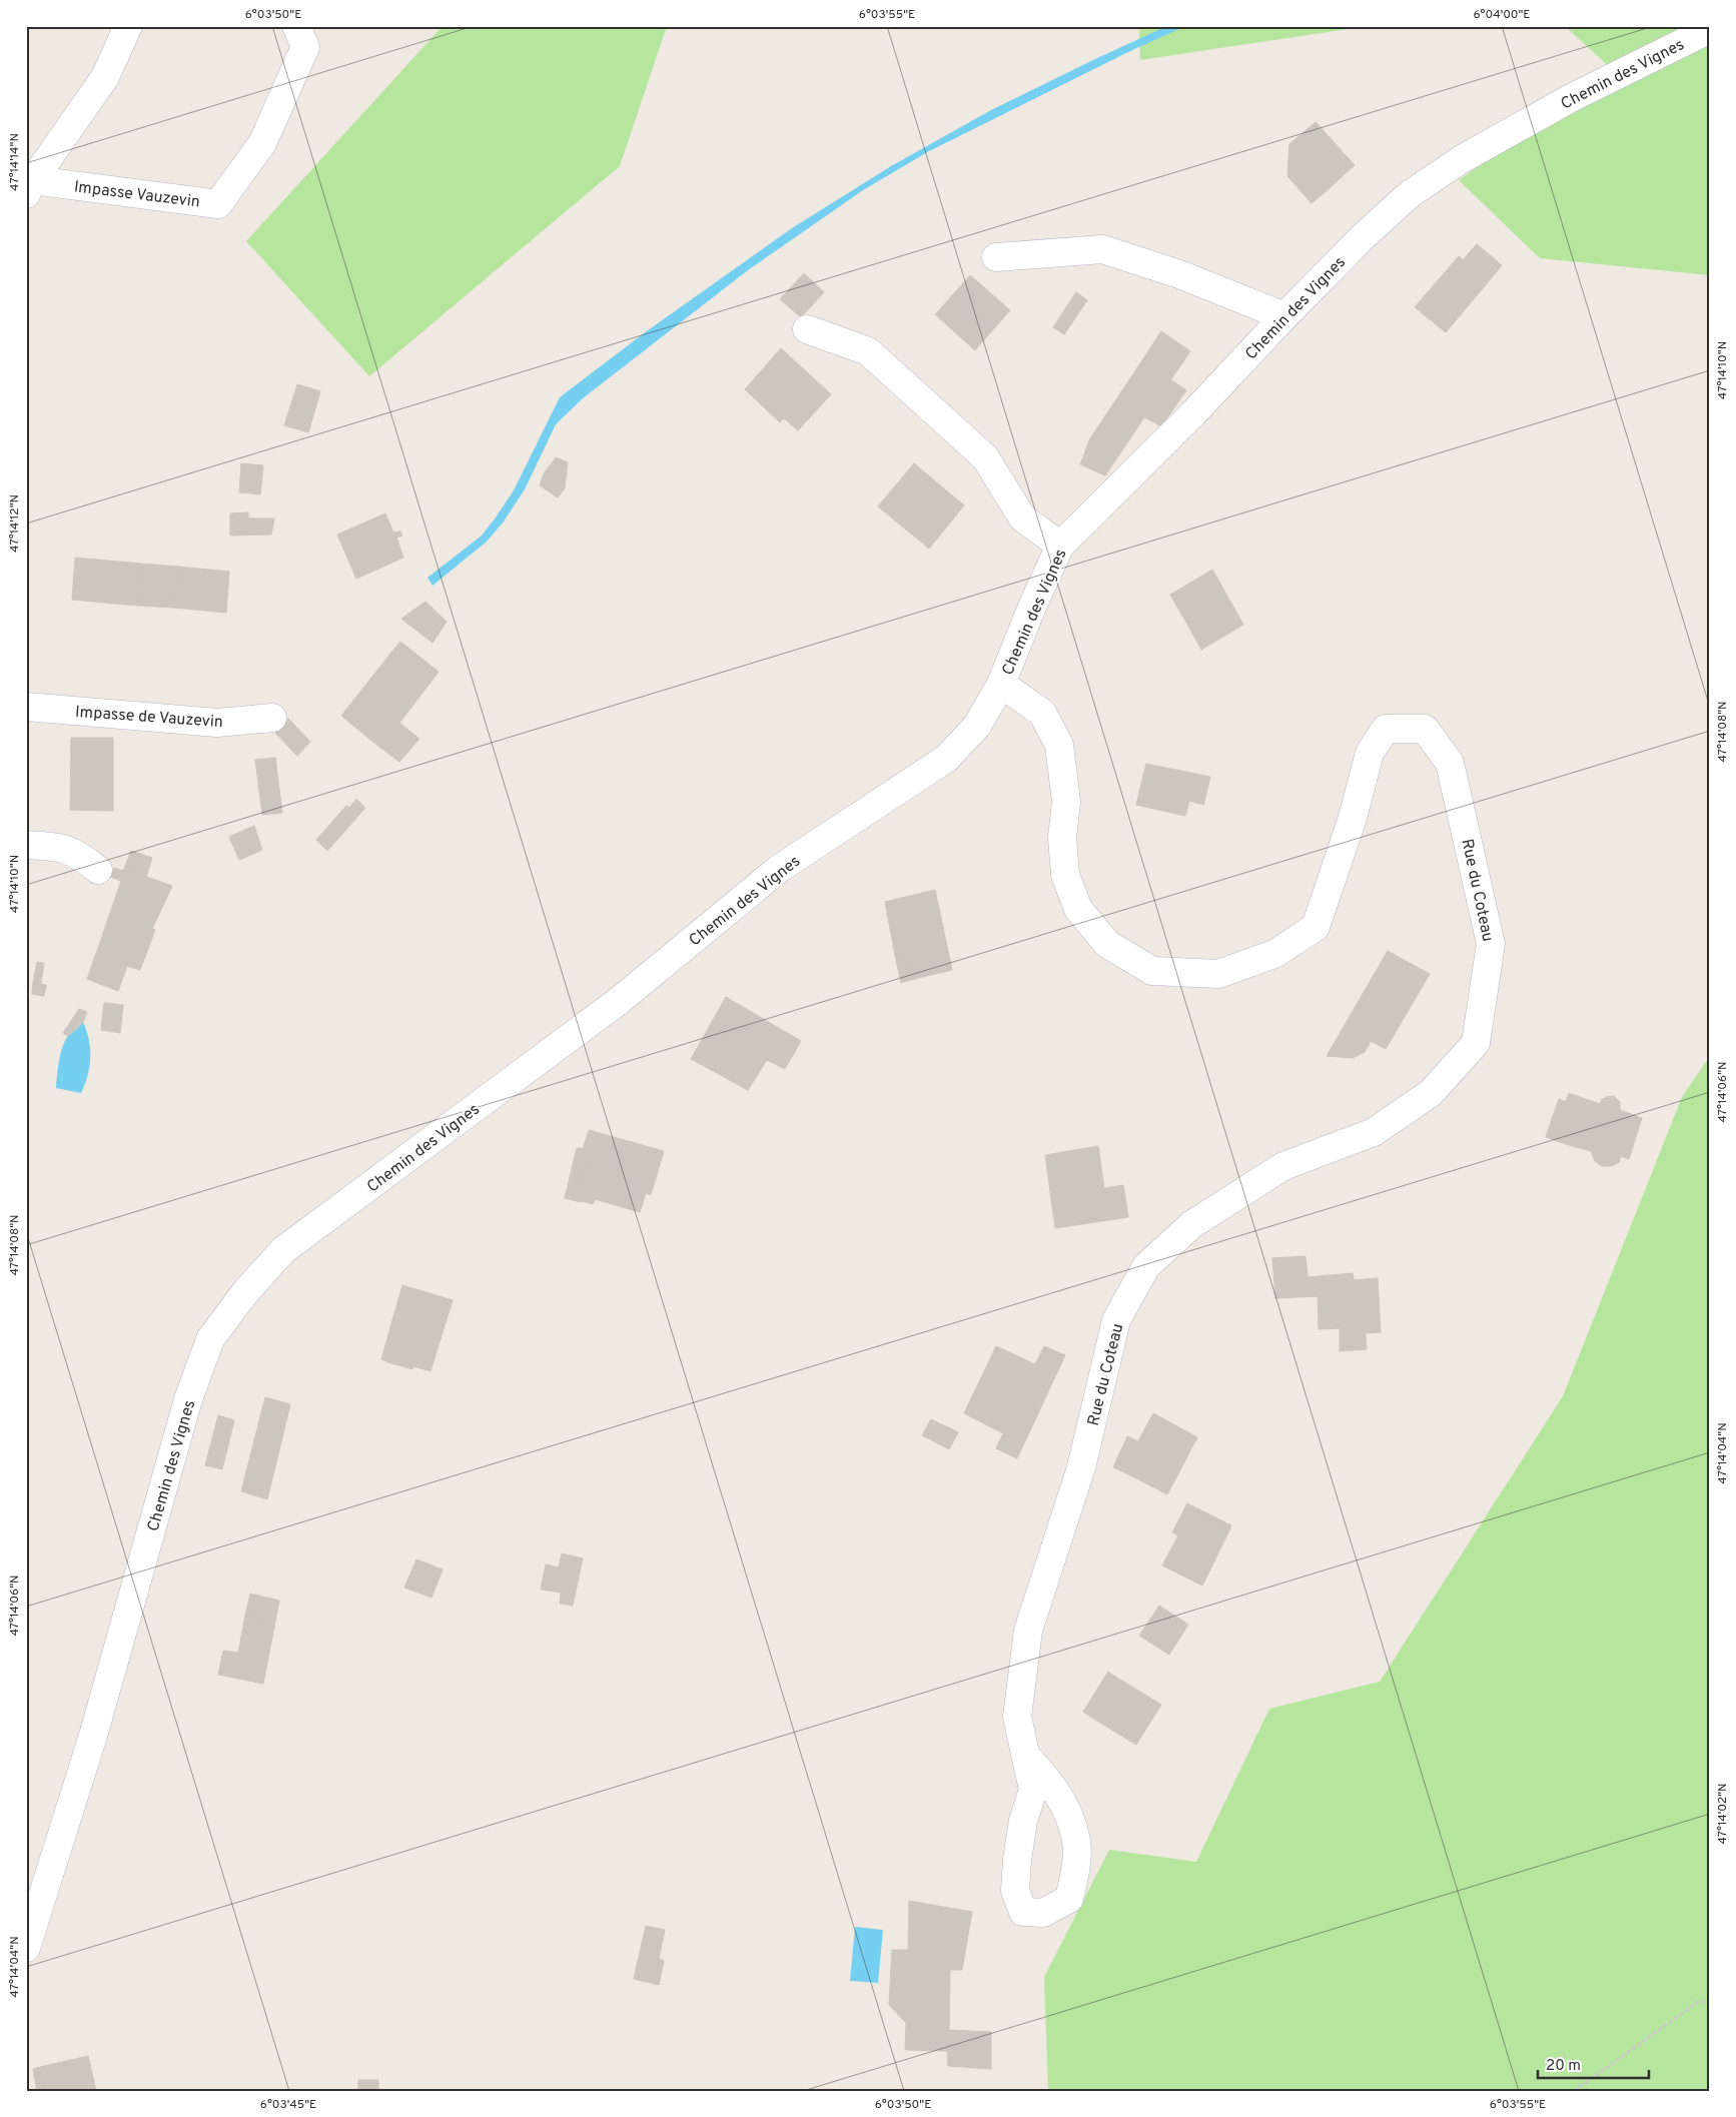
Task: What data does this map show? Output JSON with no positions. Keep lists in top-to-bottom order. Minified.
{"streets":{"street":["Chemin des Vignes","Impasse Vauzevin","Impasse de Vauzevin","Rue du Coteau"]},"crossings":[["Chemin des Vignes","Rue du Coteau"]],"scale_bar":"20 m","coordinates":["6°03'50\"E","6°03'55\"E","6°04'00\"E","47°14'14\"N","47°14'10\"N","47°14'12\"N","47°14'08\"N","47°14'06\"N","47°14'04\"N","47°14'02\"N","6°03'45\"E"]}
